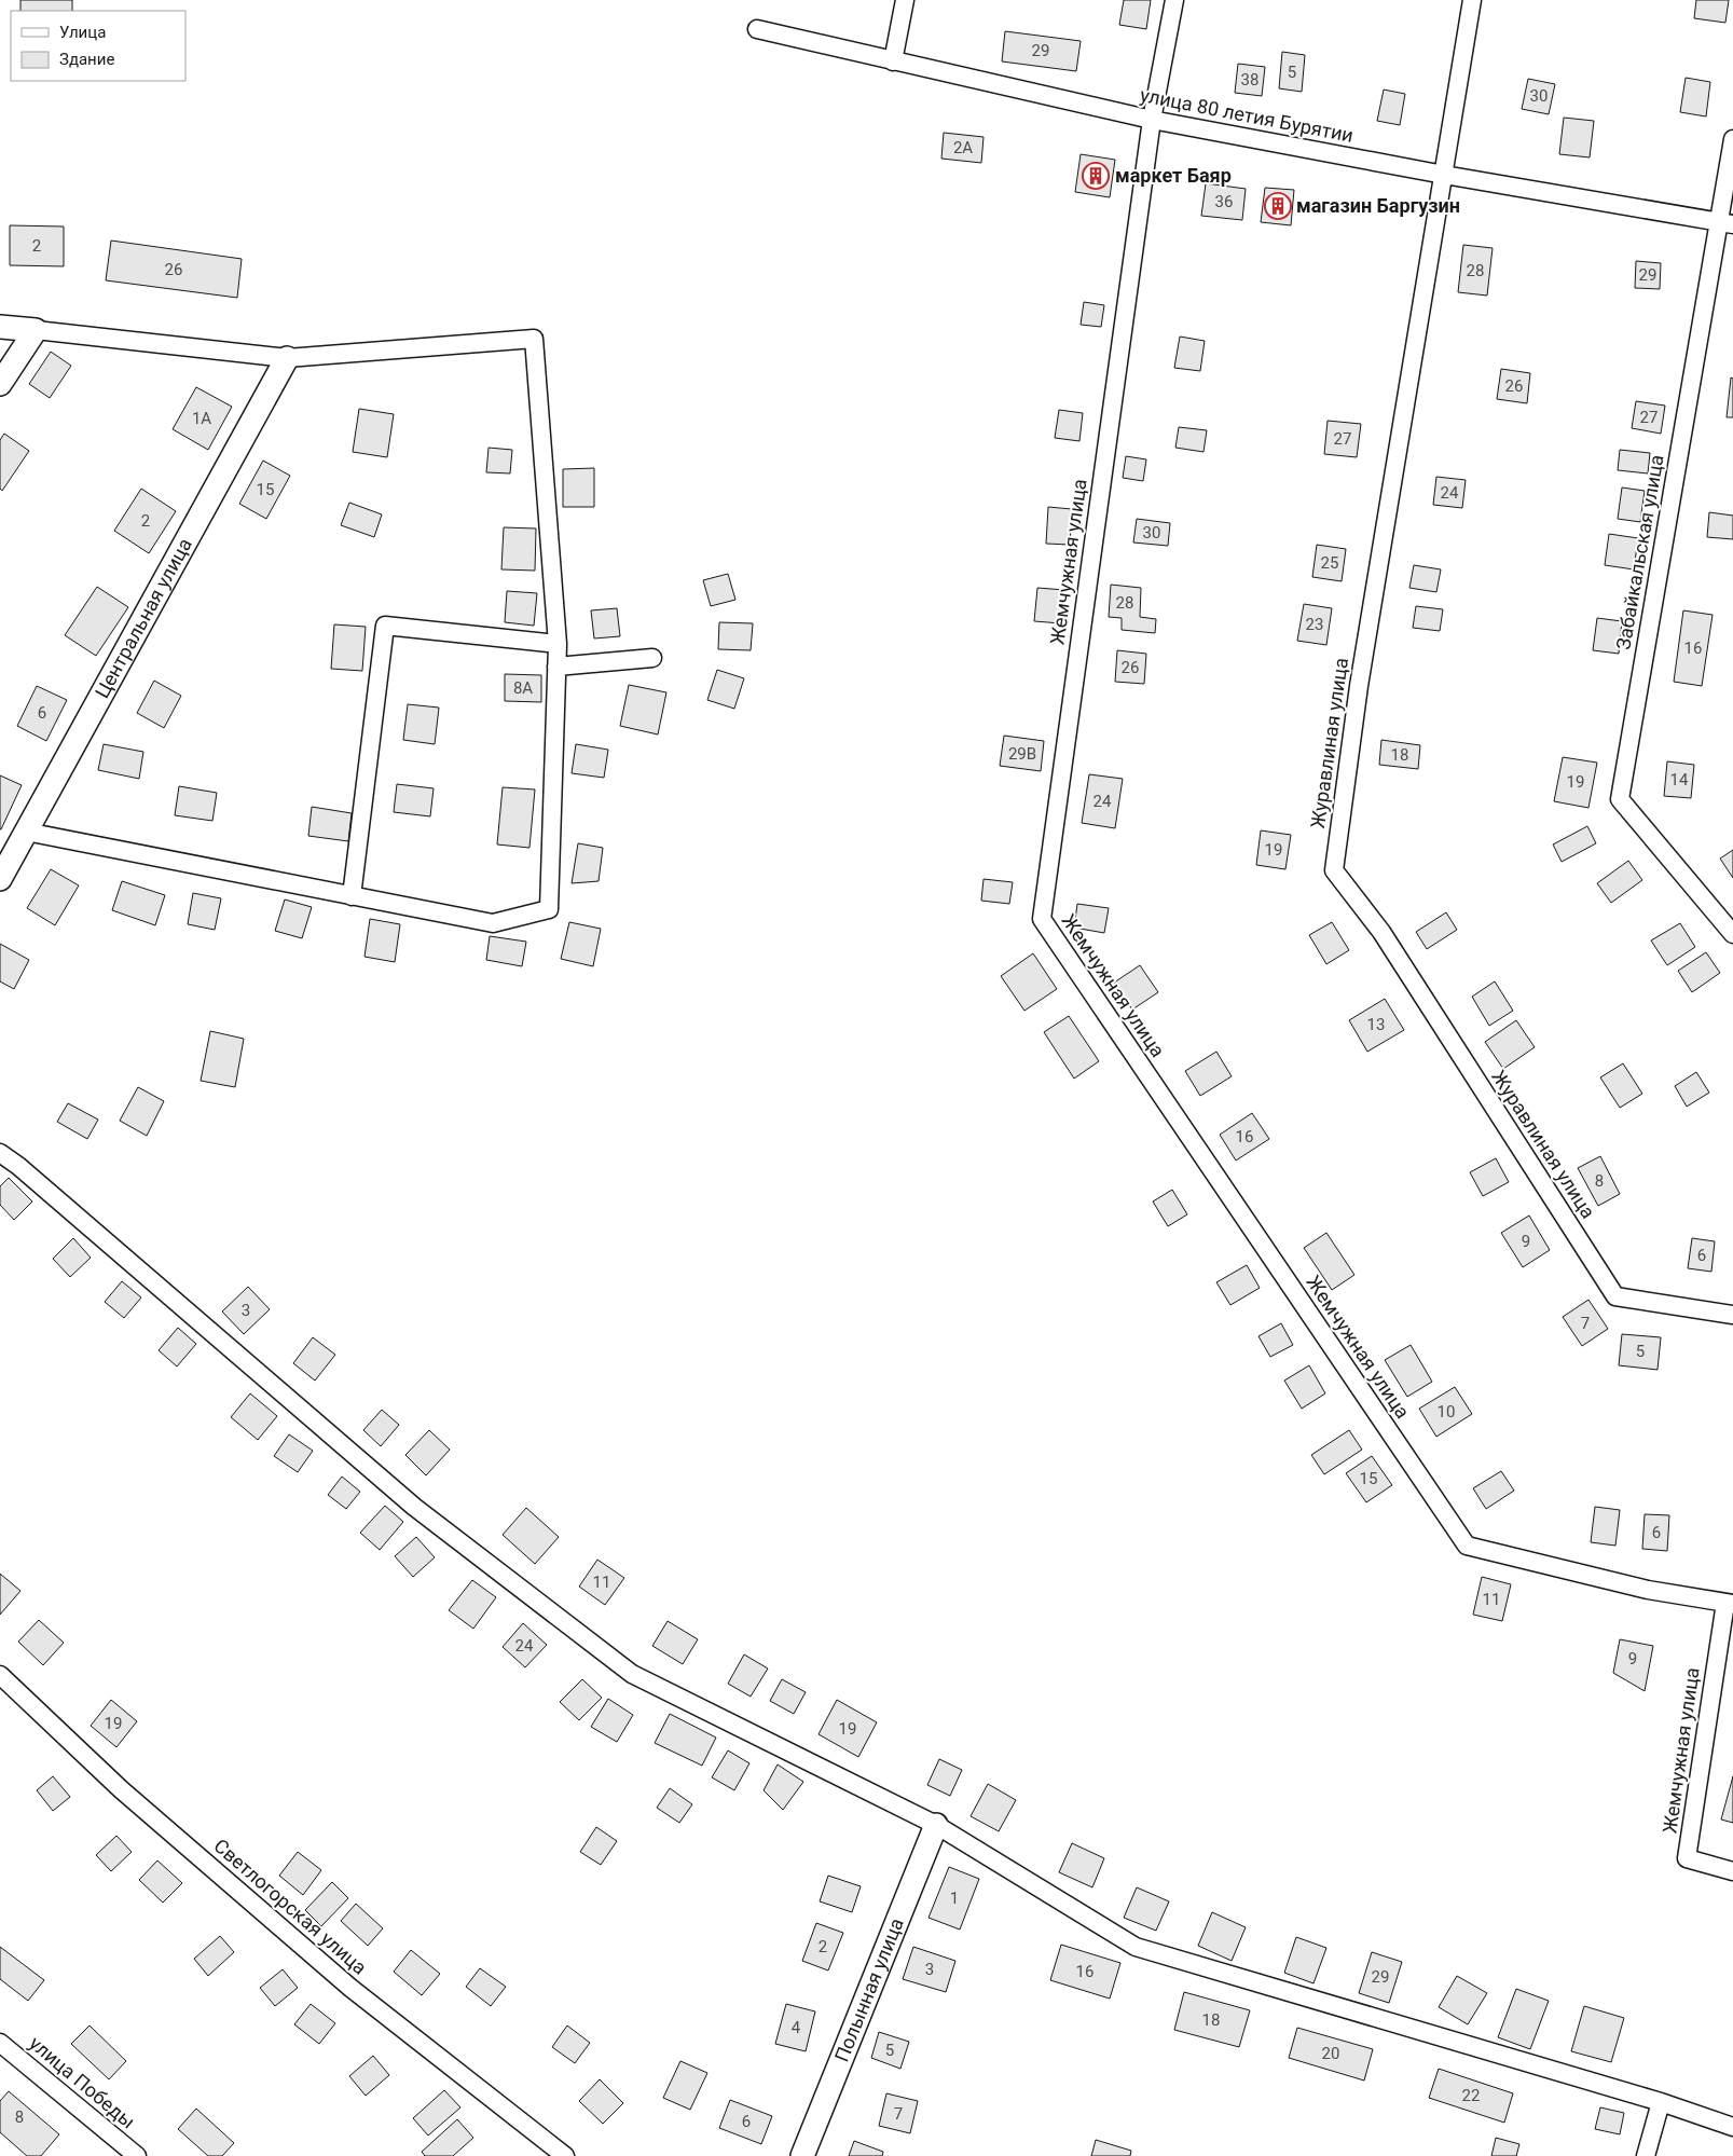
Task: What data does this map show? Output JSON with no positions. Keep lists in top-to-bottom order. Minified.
{"streets":{"street":["улица 80 летия Бурятии","Забайкальская улица","Жемчужная улица","Центральная улица","Журавлиная улица","Светлогорская улица","Полынная улица","улица Победы"]},"crossings":[["улица 80 летия Бурятии","Забайкальская улица"],["улица 80 летия Бурятии","Жемчужная улица"],["улица 80 летия Бурятии","Журавлиная улица"]],"places":{"building":["маркет Баяр","магазин Баргузин"]},"house_numbers":["29","5","38","30","2А","36","2","26","28","29","26","27","1А","27","15","24","2","30","25","28","23","16","26","8А","6","29В","18","14","19","24","19","13","16","8","9","6","3","7","5","10","15","6","11","11","24","9","19","19","1","2","3","16","29","18","4","5","20","22","7","8","6"],"legend":["Улица","Здание"]}
